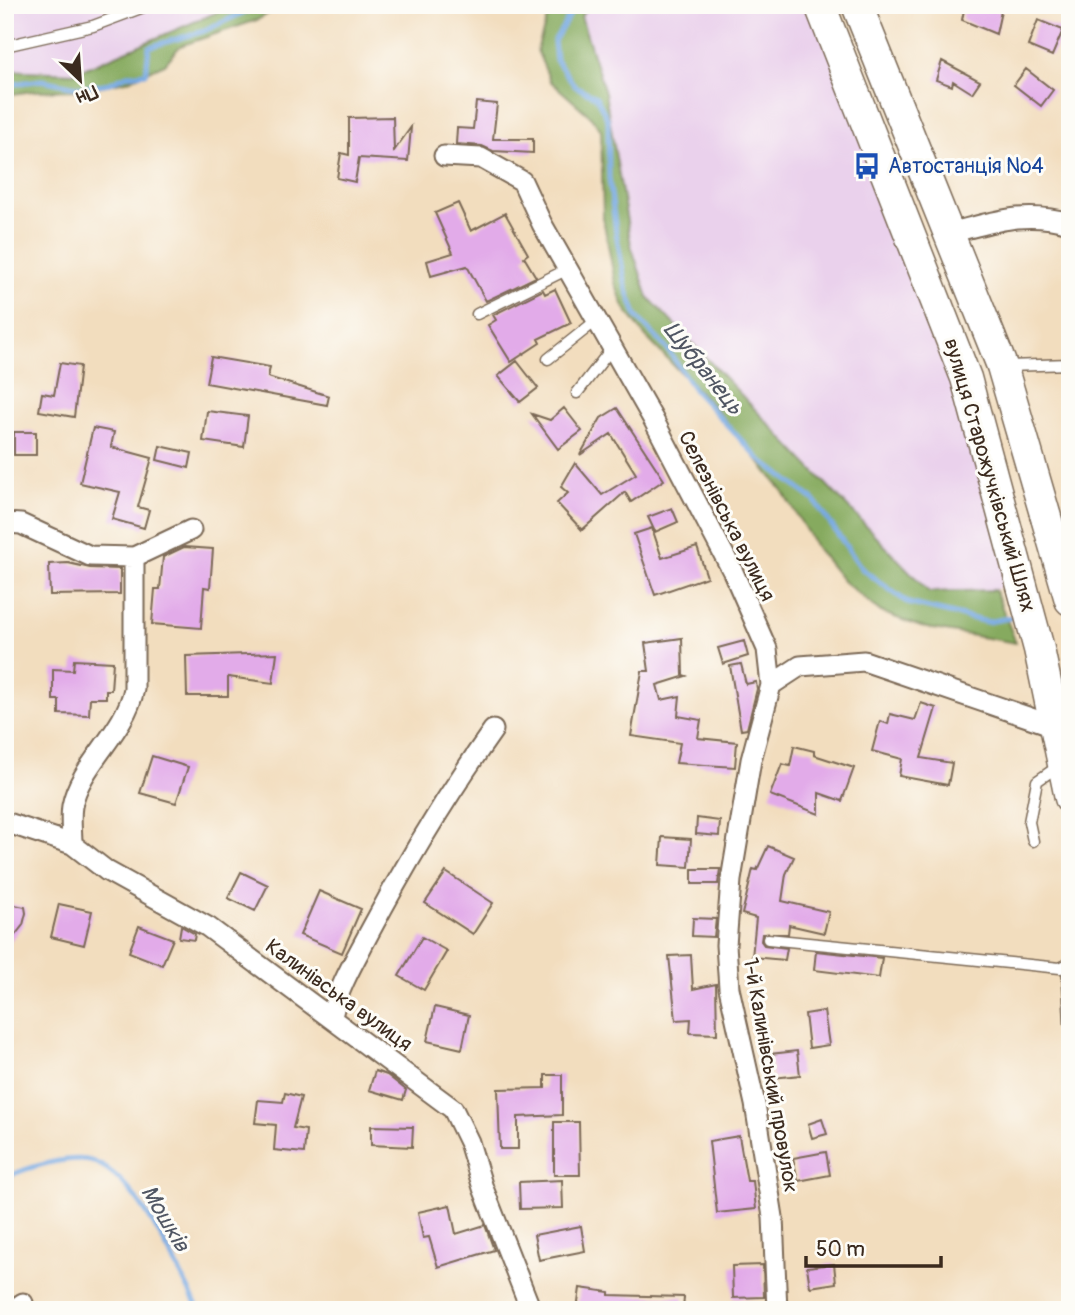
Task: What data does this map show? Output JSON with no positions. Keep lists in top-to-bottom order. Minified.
{"streets":{"main road":["вулиця Старожучківський Шлях"],"street":["Селезнівська вулиця","Калинівська вулиця","1-й Калинівський провулок"]},"crossings":[["Селезнівська вулиця","1-й Калинівський провулок"]],"water":["Шубранець","Мошків"],"places":{"bus stop":["Автостанція №4"]},"scale_bar":"50 m","north":"bottom right"}
